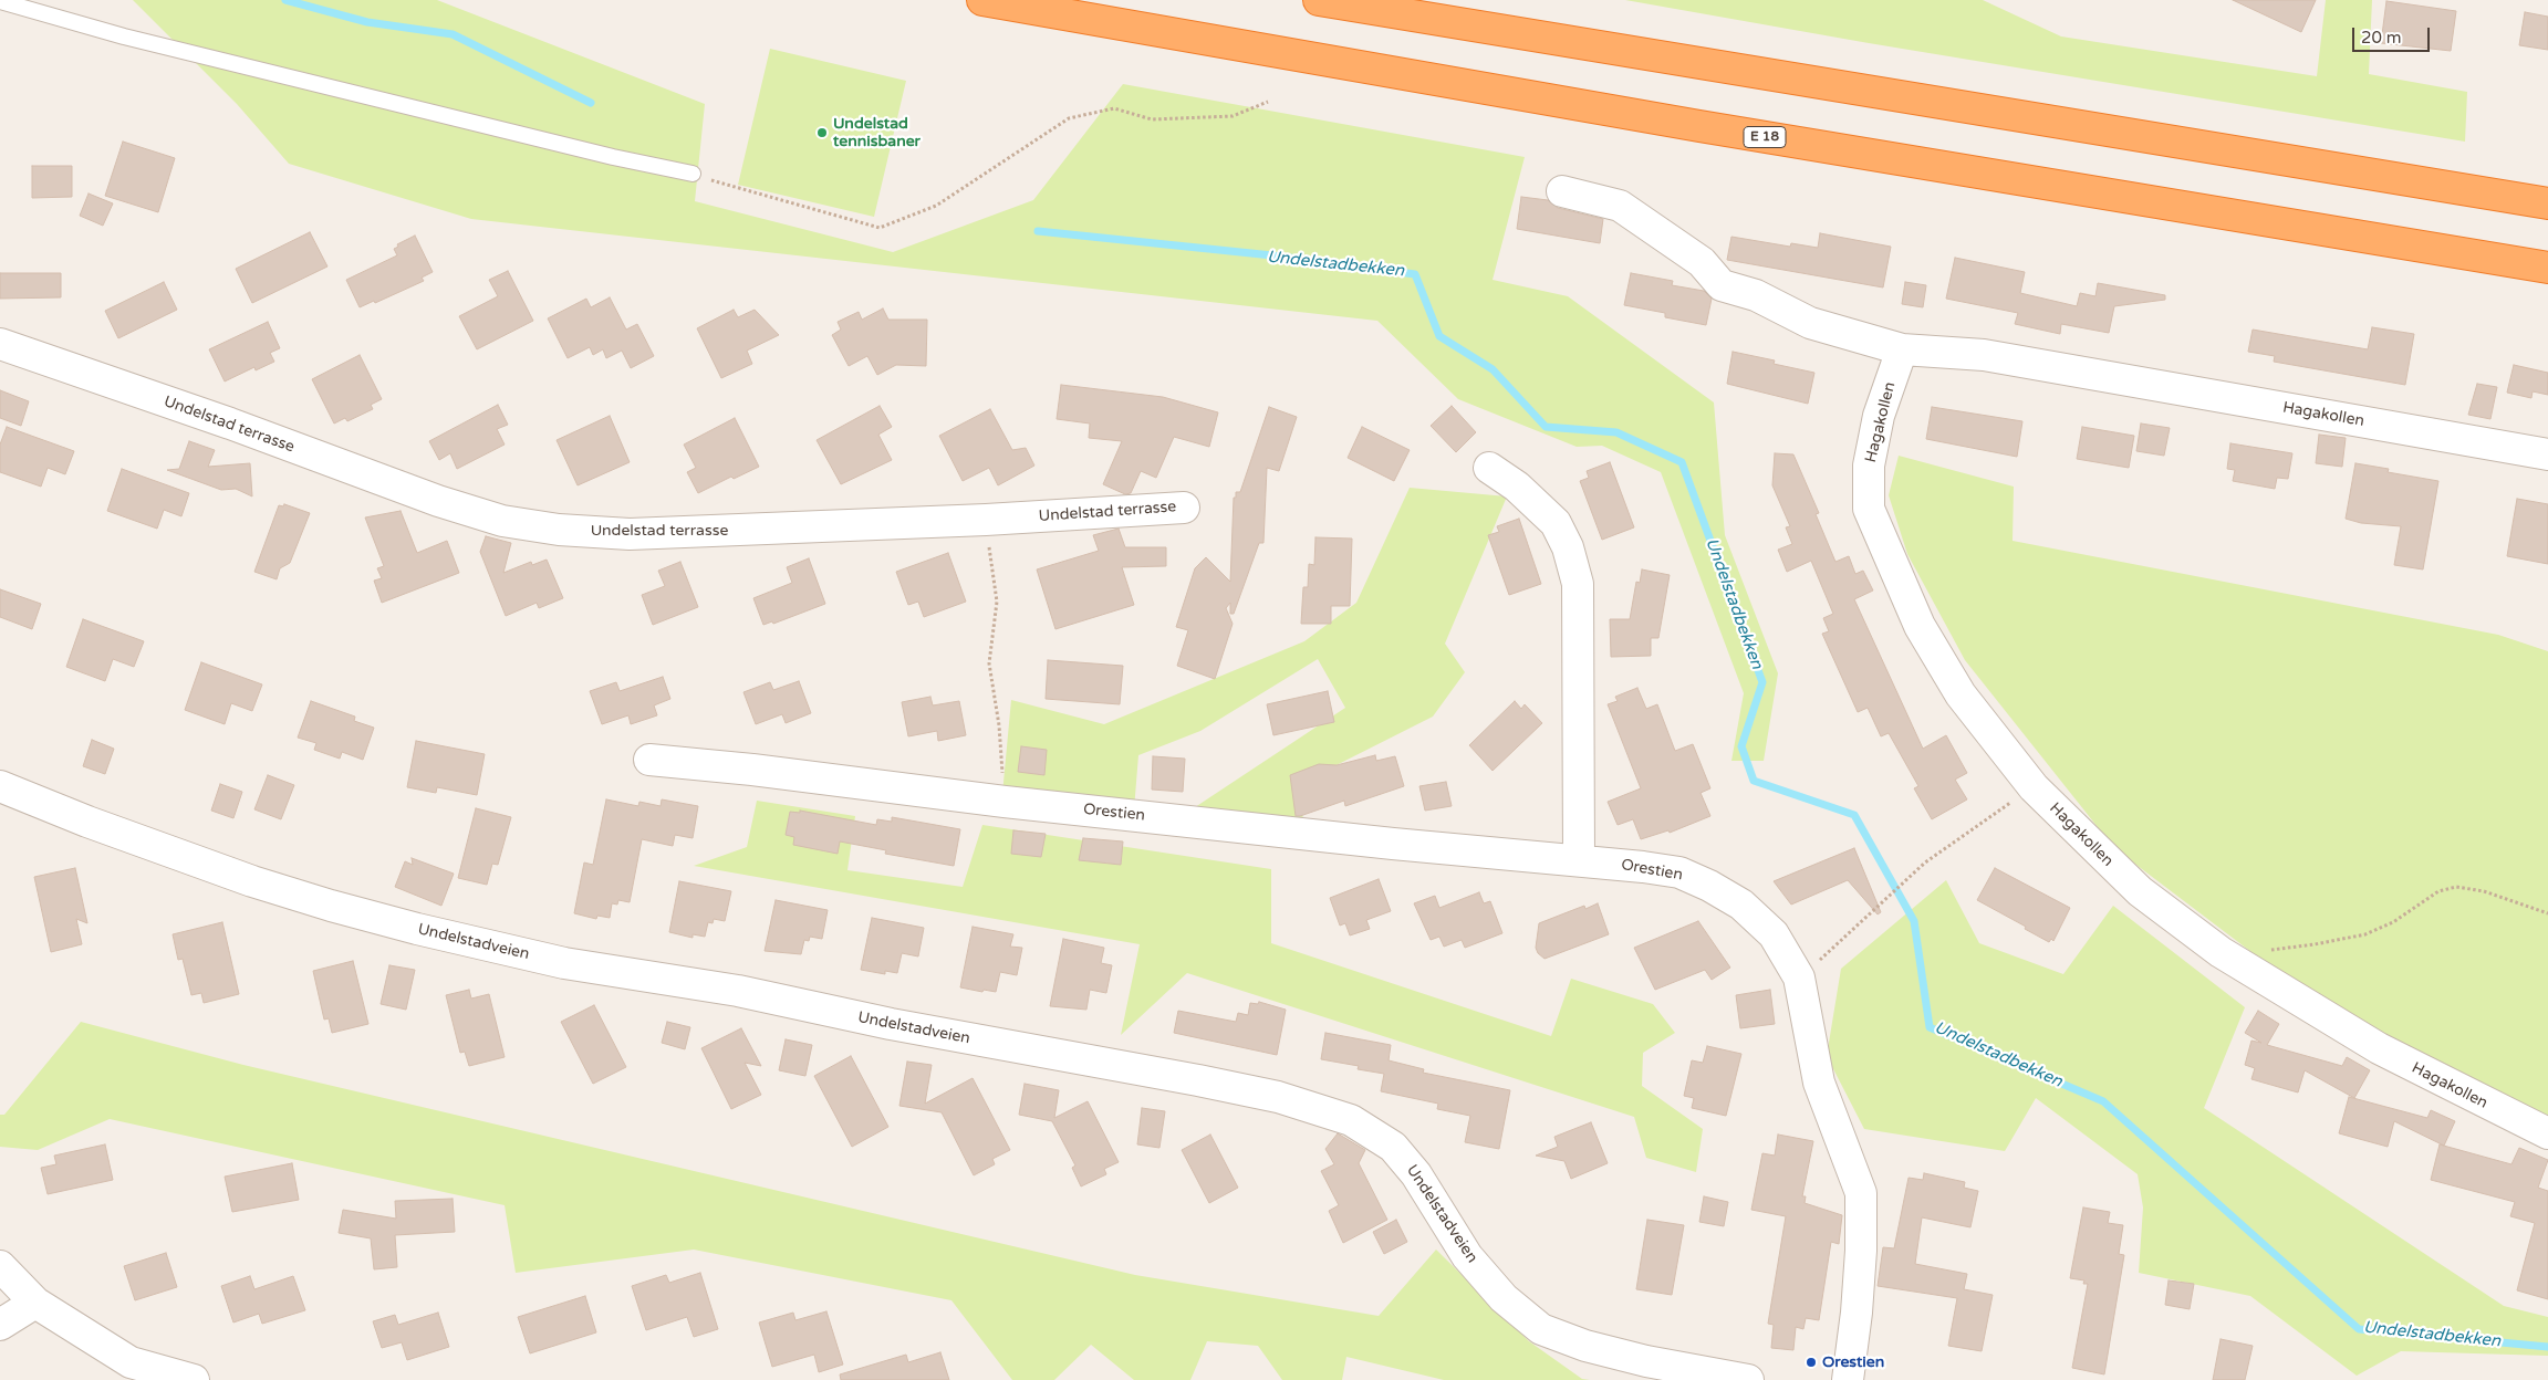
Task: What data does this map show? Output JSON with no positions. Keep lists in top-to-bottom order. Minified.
{"streets":{"highway":["E 18"],"street":["Hagakollen","Undelstad terrasse","Orestien","Undelstadveien"]},"water":["Undelstadbekken"],"places":["Undelstad tennisbaner","Orestien"],"scale_bar":"20 m"}
